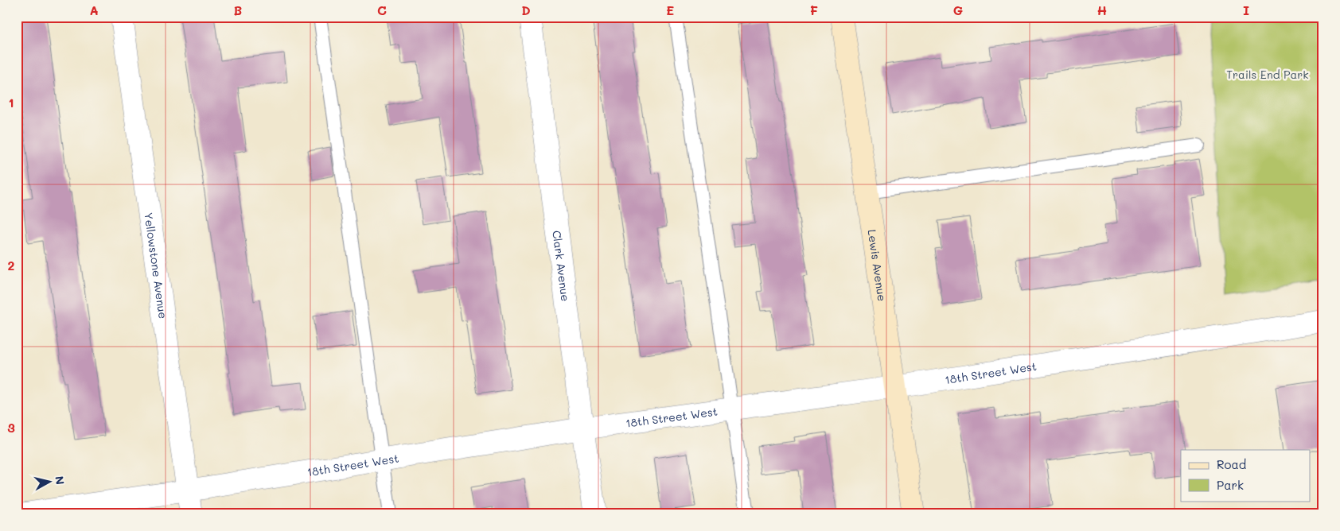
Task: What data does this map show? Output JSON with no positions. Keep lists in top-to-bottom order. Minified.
{"streets":{"street":["Yellowstone Avenue","Clark Avenue","Lewis Avenue","18th Street West"]},"crossings":[["Yellowstone Avenue","18th Street West"],["Clark Avenue","18th Street West"],["Lewis Avenue","18th Street West"]],"parks":["Trails End Park"],"legend":["Road","Park"],"north":"right","grid":{"columns":["A","B","C","D","E","F","G","H","I"],"rows":["1","2","3"]}}
